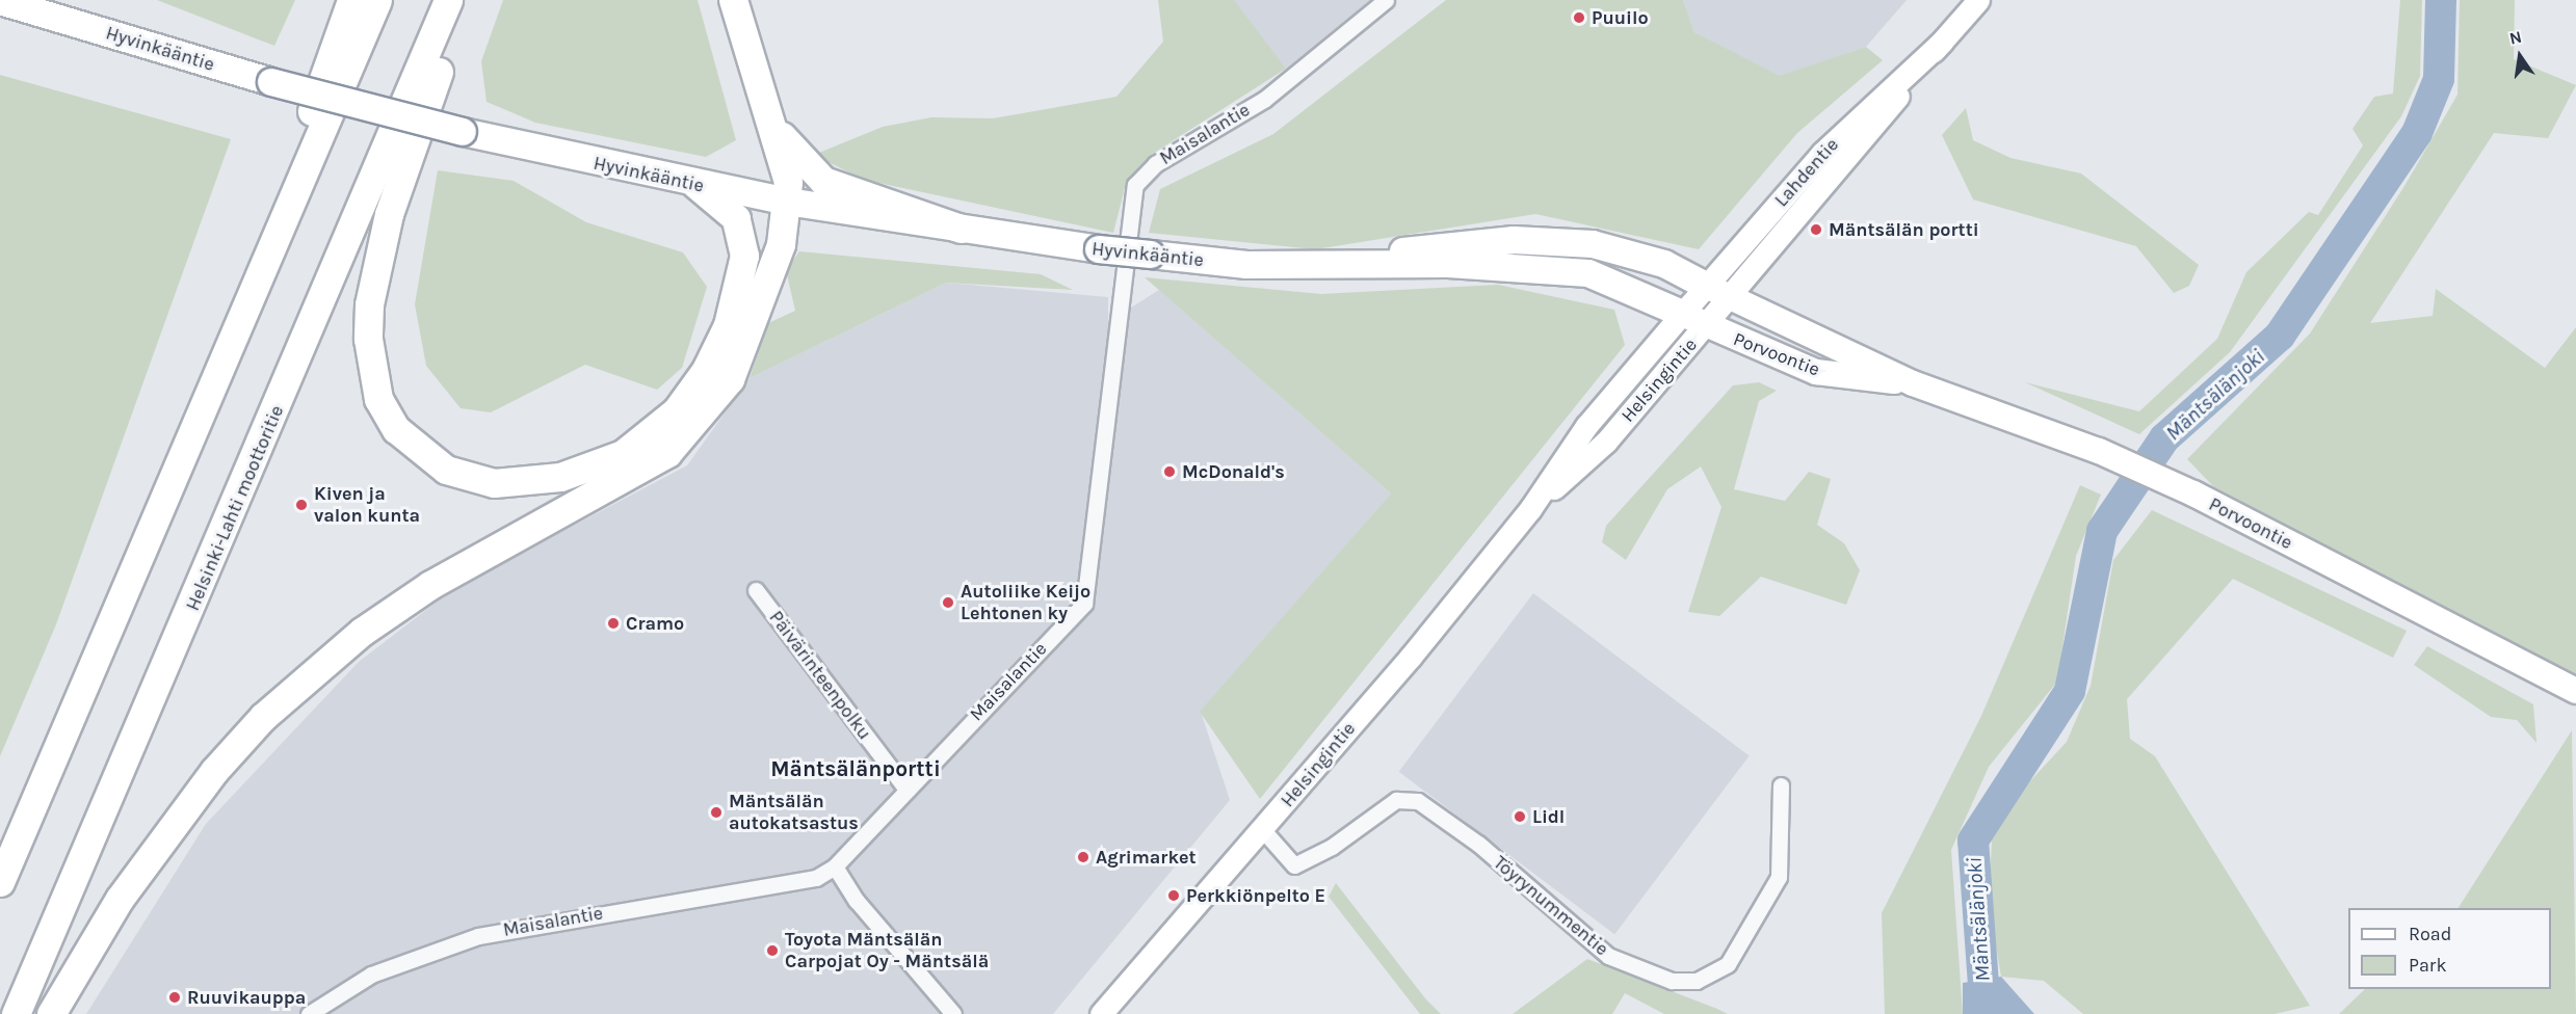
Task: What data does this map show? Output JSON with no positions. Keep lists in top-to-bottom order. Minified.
{"streets":{"highway":["Hyvinkääntie","Helsinki-Lahti moottoritie"],"main road":["Lahdentie","Porvoontie","Helsingintie"],"street":["Maisalantie","Päivärinteenpolku","Töyrynummentie"]},"crossings":[["Hyvinkääntie","Lahdentie"],["Hyvinkääntie","Porvoontie"],["Hyvinkääntie","Helsingintie"],["Maisalantie","Päivärinteenpolku"],["Lahdentie","Porvoontie"],["Lahdentie","Helsingintie"],["Porvoontie","Helsingintie"],["Helsingintie","Töyrynummentie"]],"districts":["Mäntsälänportti"],"water":["Mäntsälänjoki"],"places":["Puuilo","Mäntsälän portti","McDonald's","Kiven ja valon kunta","Autoliike Keijo Lehtonen ky","Cramo","Mäntsälän autokatsastus","Lidl","Agrimarket","Perkkiönpelto E","Toyota Mäntsälän Carpojat Oy - Mäntsälä","Ruuvikauppa"],"legend":["Road","Park"],"north":"top"}
